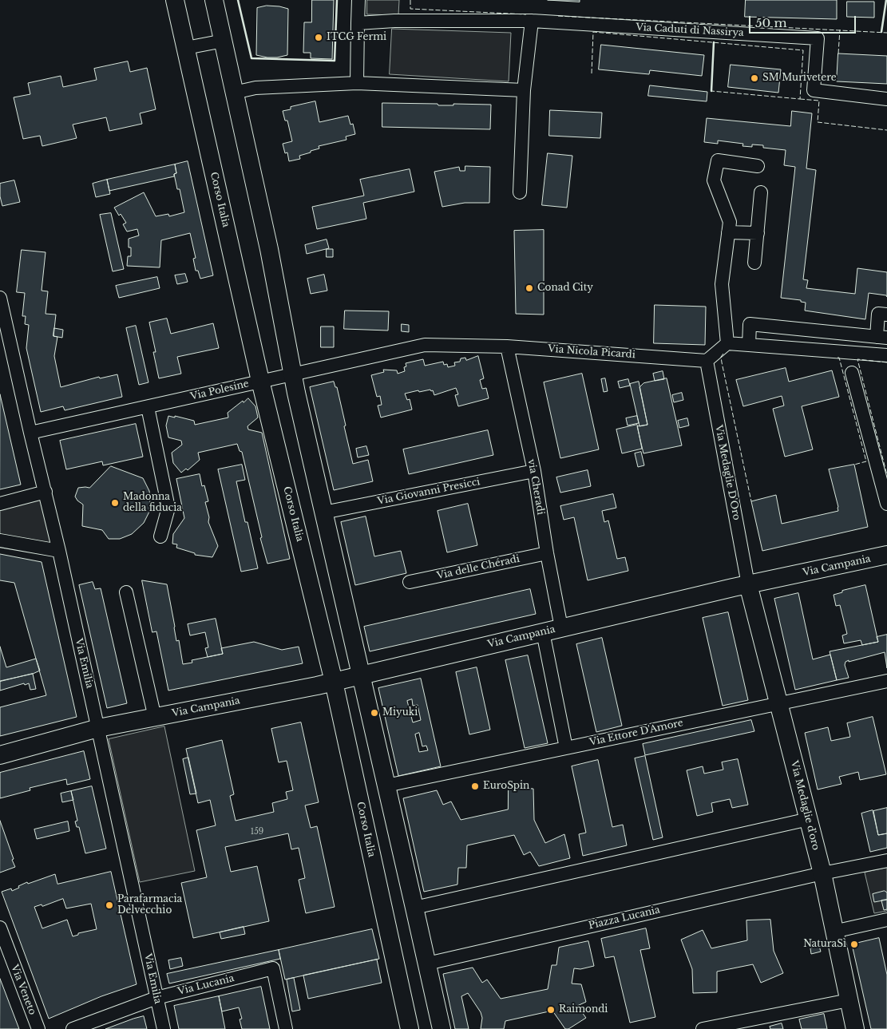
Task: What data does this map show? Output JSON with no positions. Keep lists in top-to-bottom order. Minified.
{"streets":{"street":["Via Caduti di Nassirya","Corso Italia","Via Nicola Picardi","Via Polesine","Via Medaglie D'Oro","via Cheradi","Via Giovanni Presicci","Via Campania","Via delle Chéradi","Via Emilia","Via Ettore D'Amore","Via Medaglie d'oro","Piazza Lucania","Via Lucania","Via Veneto"]},"crossings":[["Corso Italia","Via Polesine"],["Corso Italia","Via Campania"],["Via Nicola Picardi","Via Polesine"],["Via Nicola Picardi","Via Medaglie D'Oro"],["Via Nicola Picardi","via Cheradi"],["Via Polesine","Via Emilia"],["Via Medaglie D'Oro","Via Campania"],["Via Medaglie D'Oro","Via Medaglie d'oro"],["via Cheradi","Via Giovanni Presicci"],["via Cheradi","Via Campania"],["via Cheradi","Via delle Chéradi"],["Via Campania","Via Emilia"],["Via Campania","Via Medaglie d'oro"],["Via Emilia","Via Lucania"],["Via Ettore D'Amore","Via Medaglie d'oro"],["Via Medaglie d'oro","Piazza Lucania"]],"places":["ITCG Fermi","SM Murivetere","Conad City","Madonna della fiducia","Miyuki","EuroSpin","Parafarmacia Delvecchio","NaturaSì","Raimondi"],"house_numbers":["159"],"scale_bar":"50 m"}
